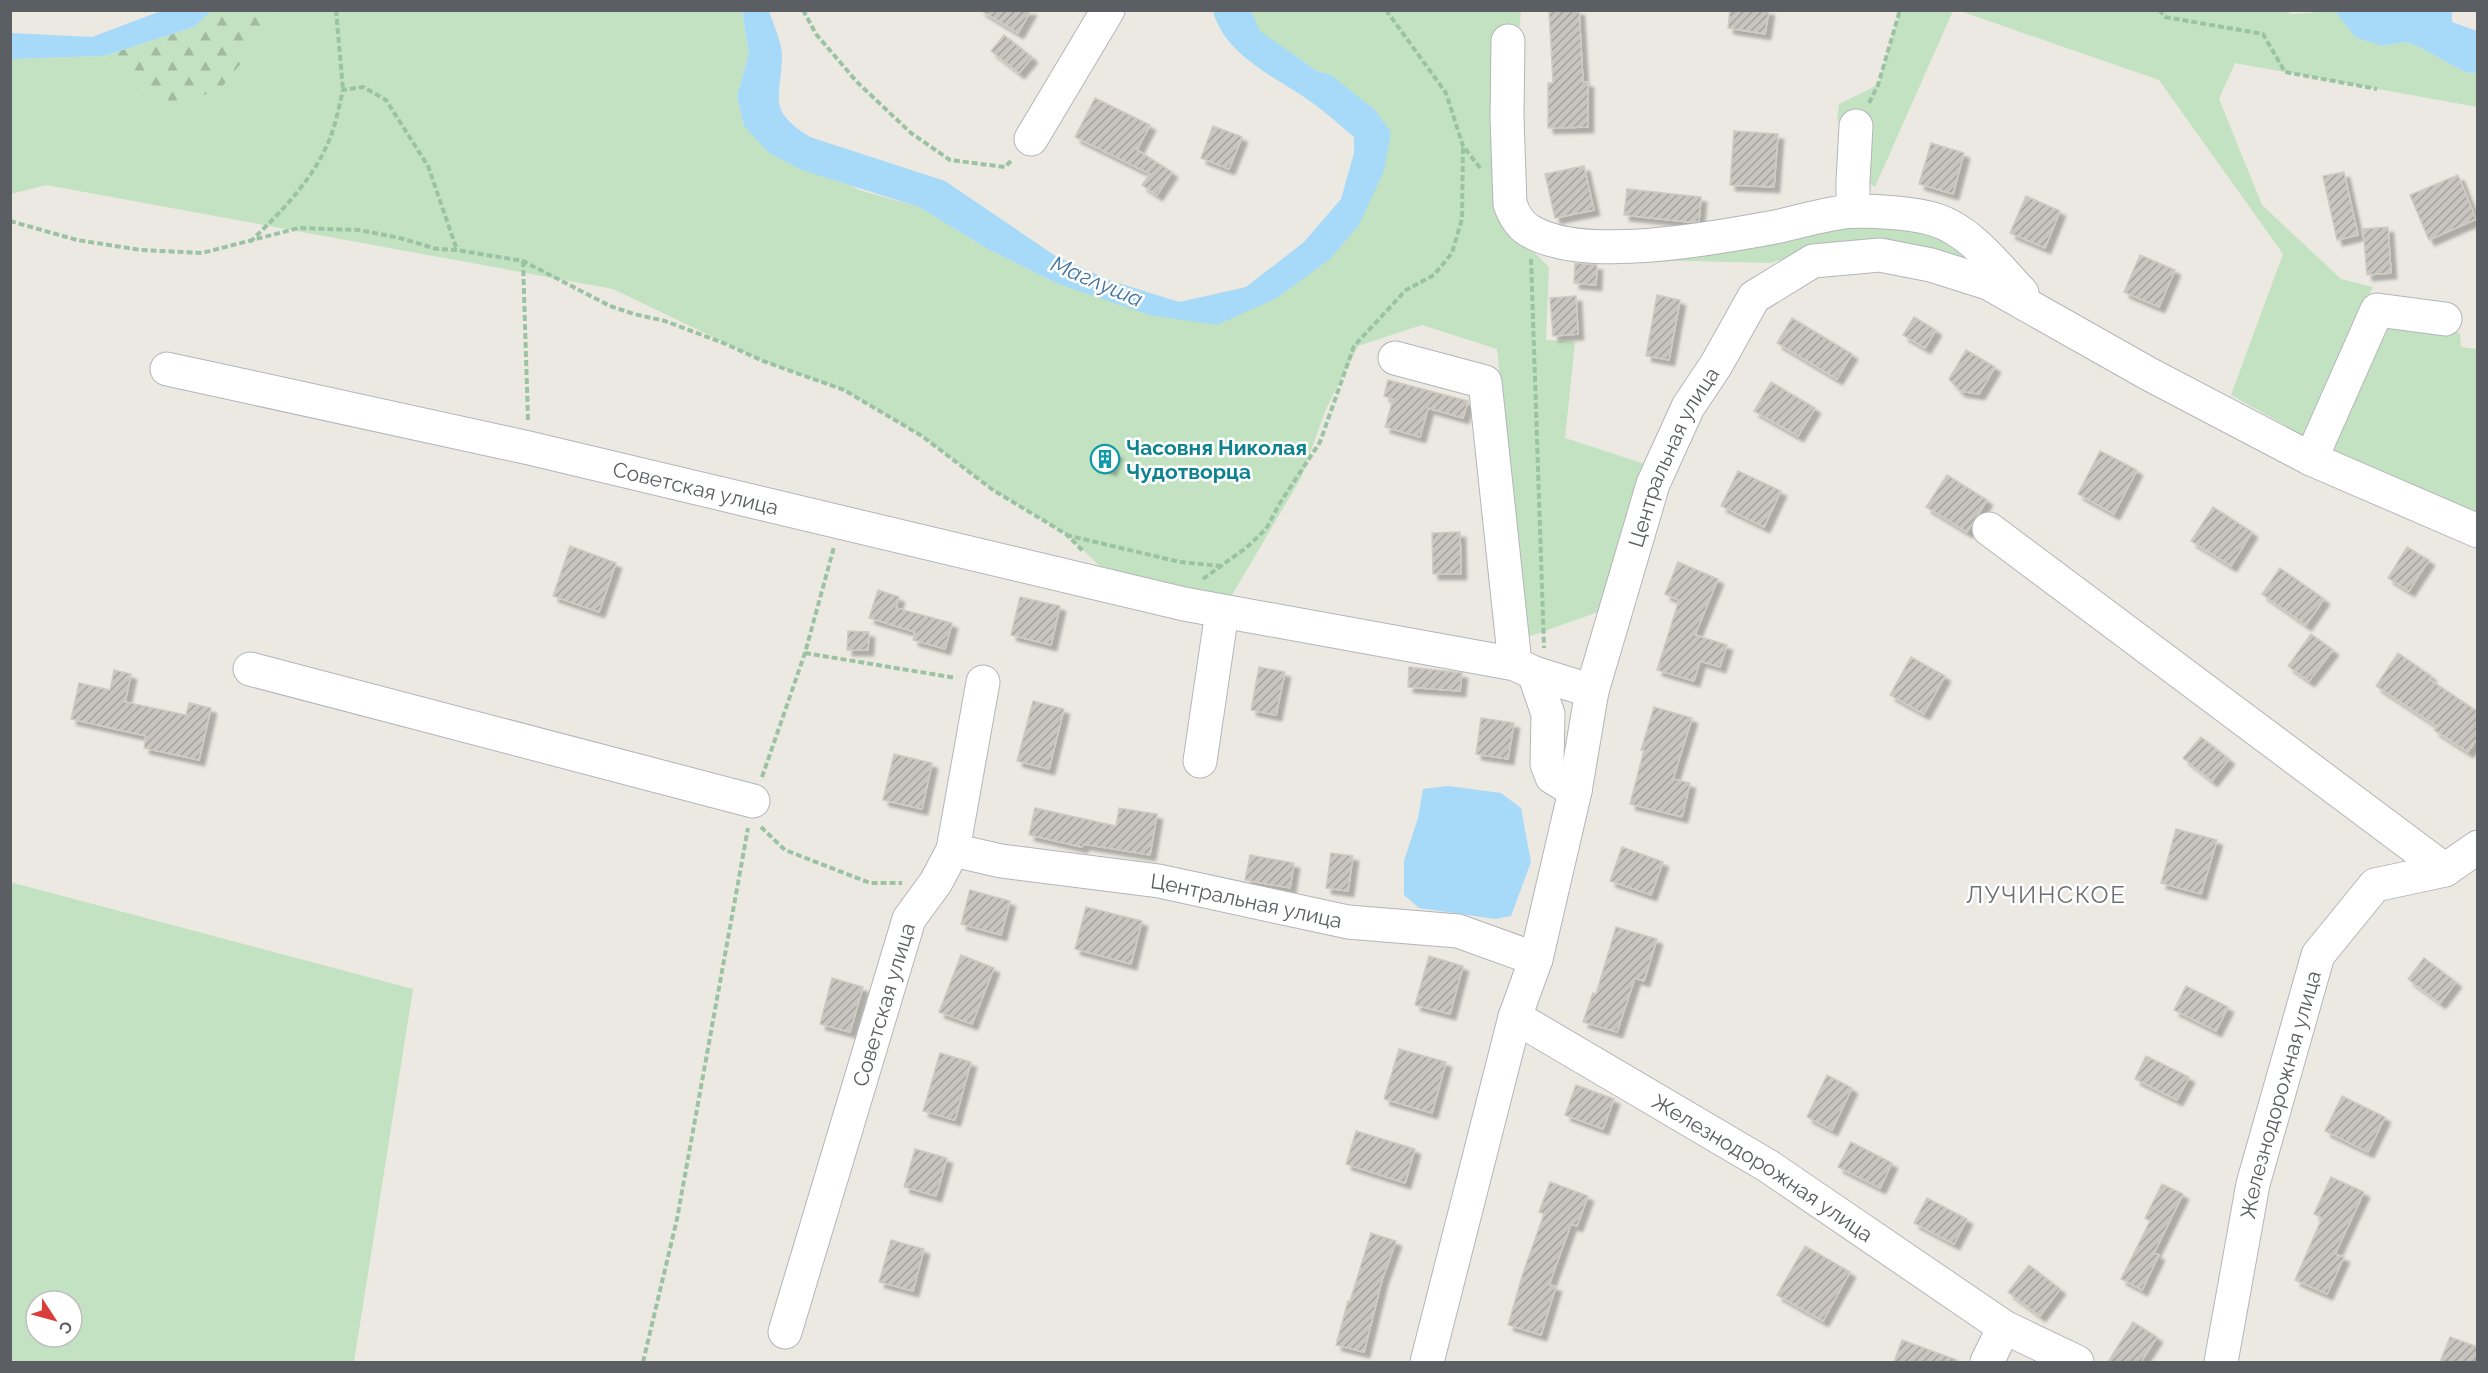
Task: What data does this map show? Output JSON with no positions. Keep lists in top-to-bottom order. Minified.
{"streets":{"street":["Центральная улица","Советская улица","Железнодорожная улица"]},"crossings":[["Центральная улица","Советская улица"],["Центральная улица","Железнодорожная улица"]],"districts":["ЛУЧИНСКОЕ"],"water":["Маглуша"],"places":{"building":["Часовня Николая Чудотворца"]},"north":"bottom right"}
